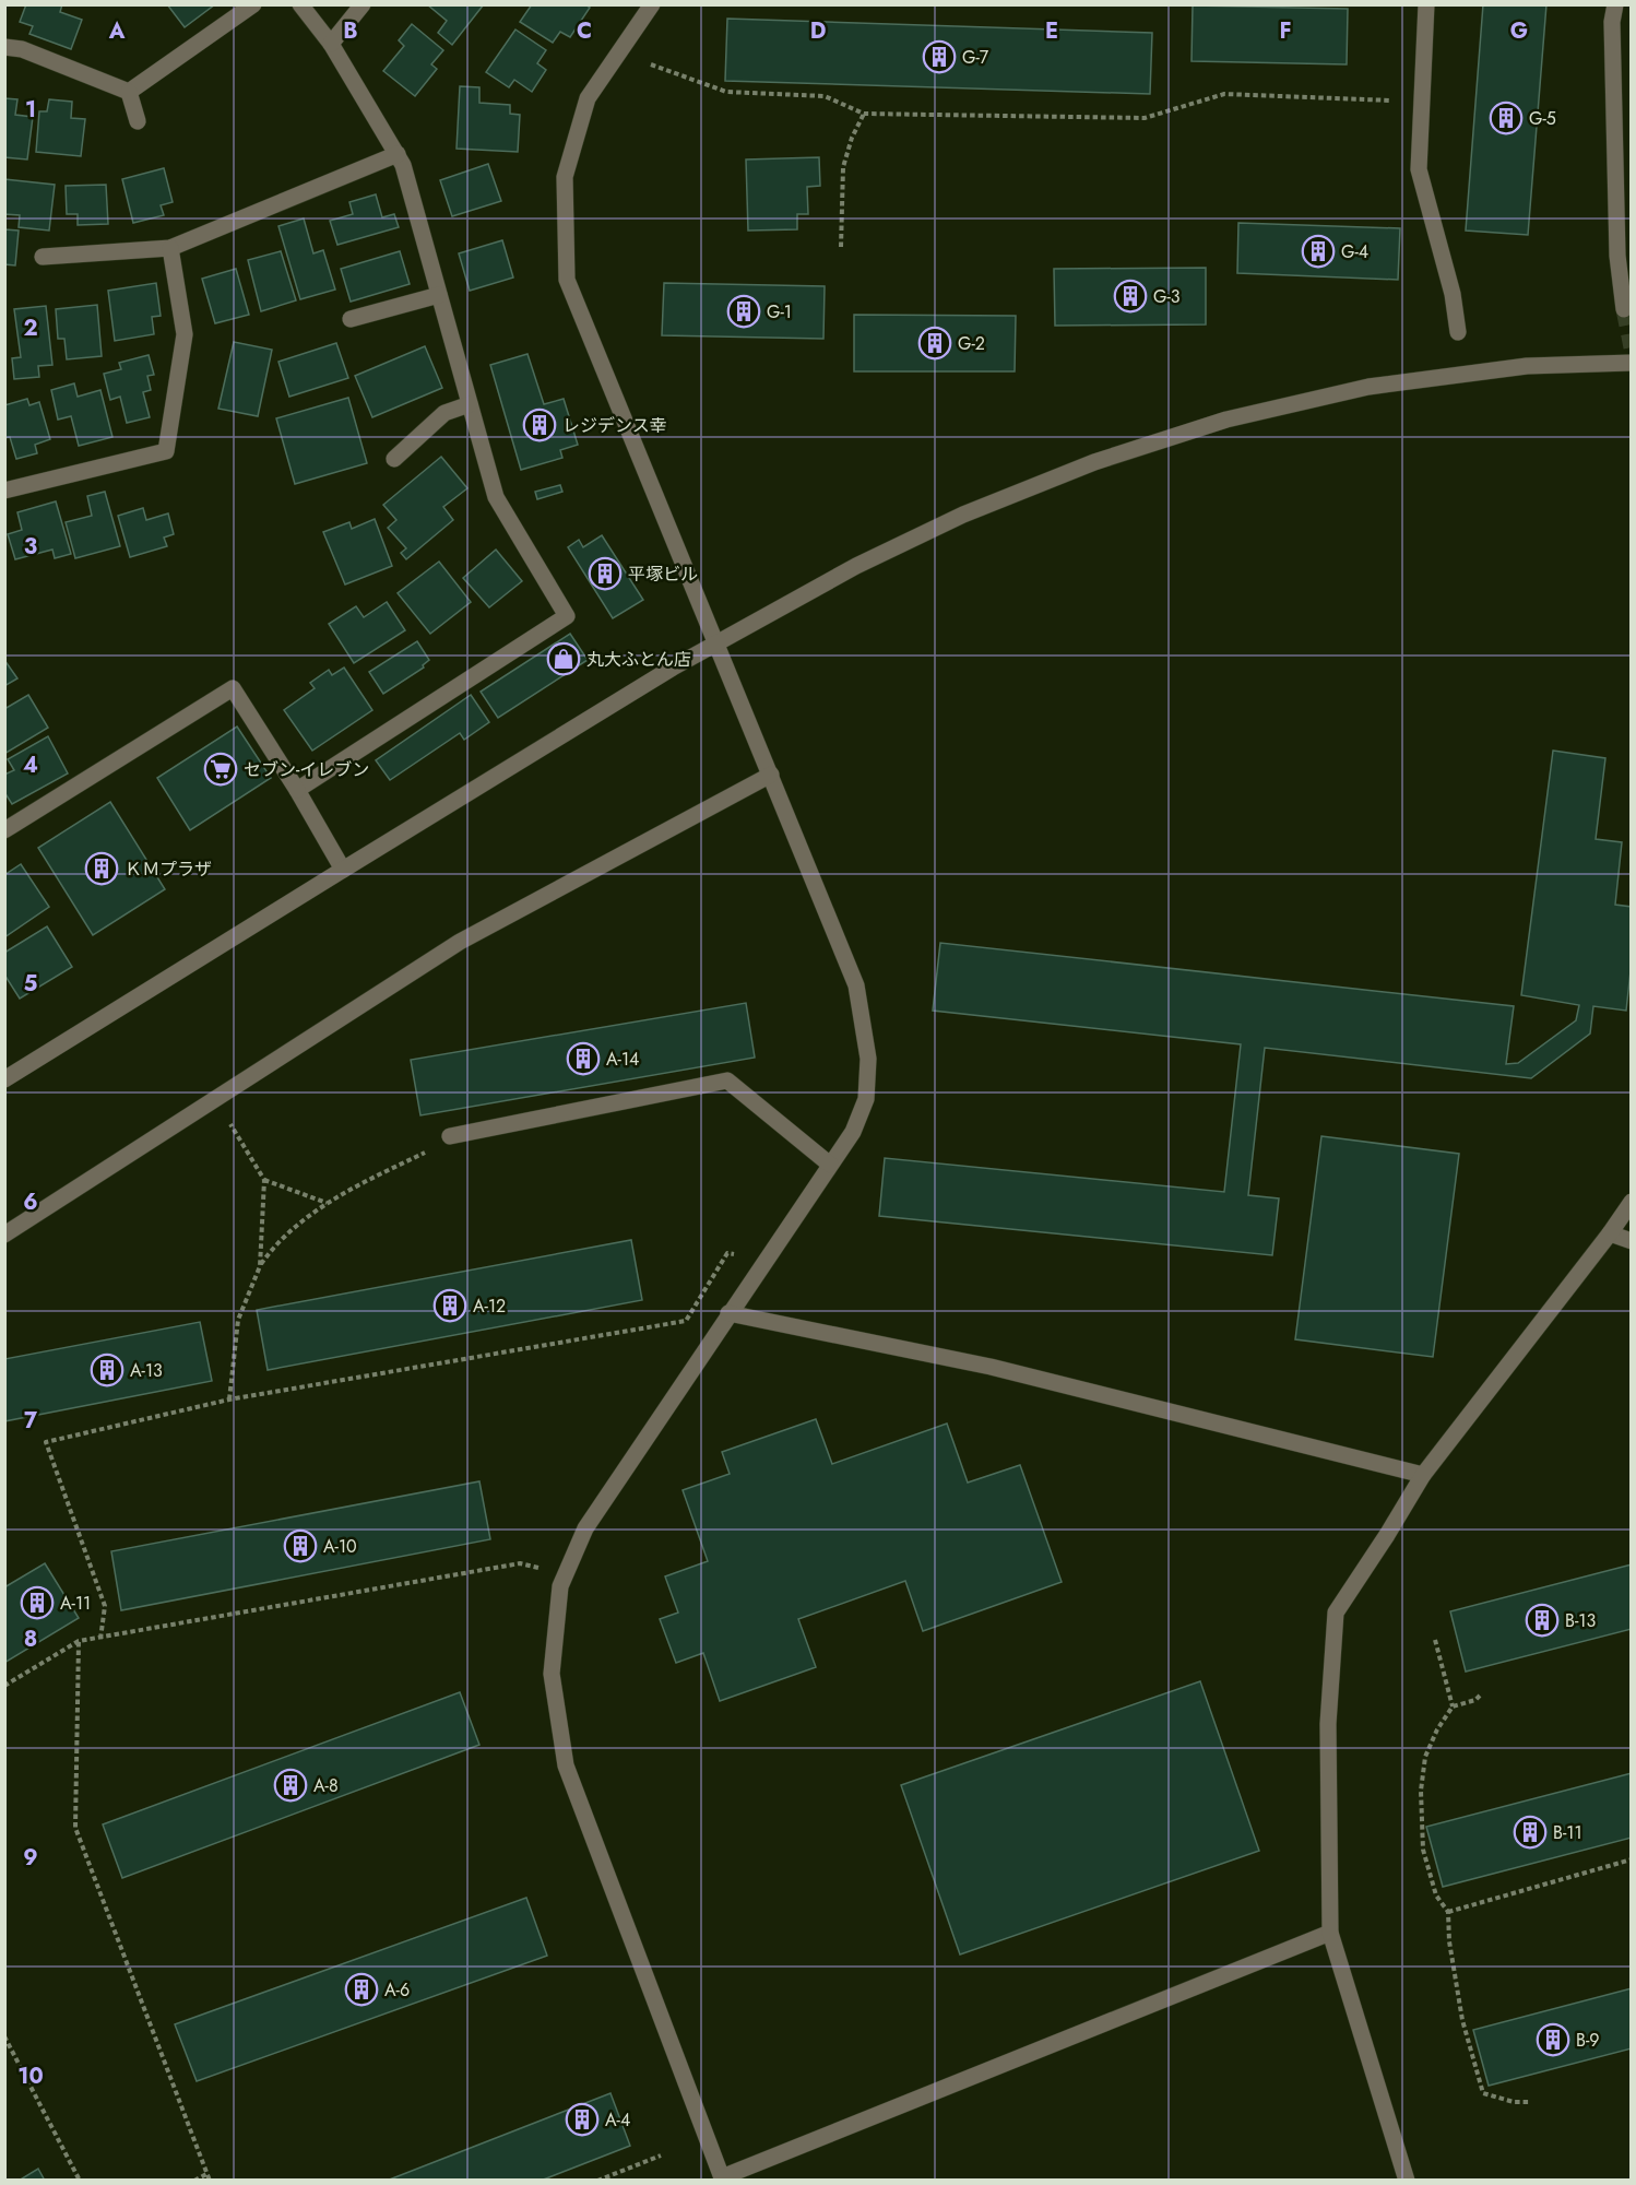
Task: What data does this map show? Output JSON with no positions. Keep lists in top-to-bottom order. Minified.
{"places":{"building":["G-7","G-5","G-4","G-3","G-1","G-2","レジデンス幸","平塚ビル","ＫＭプラザ","A-14","A-12","A-13","A-10","A-11","B-13","A-8","B-11","A-6","B-9","A-4"],"shop":["丸大ふとん店"],"supermarket":["セブン-イレブン"]},"grid":{"columns":["A","B","C","D","E","F","G"],"rows":["1","2","3","4","5","6","7","8","9","10"]}}
